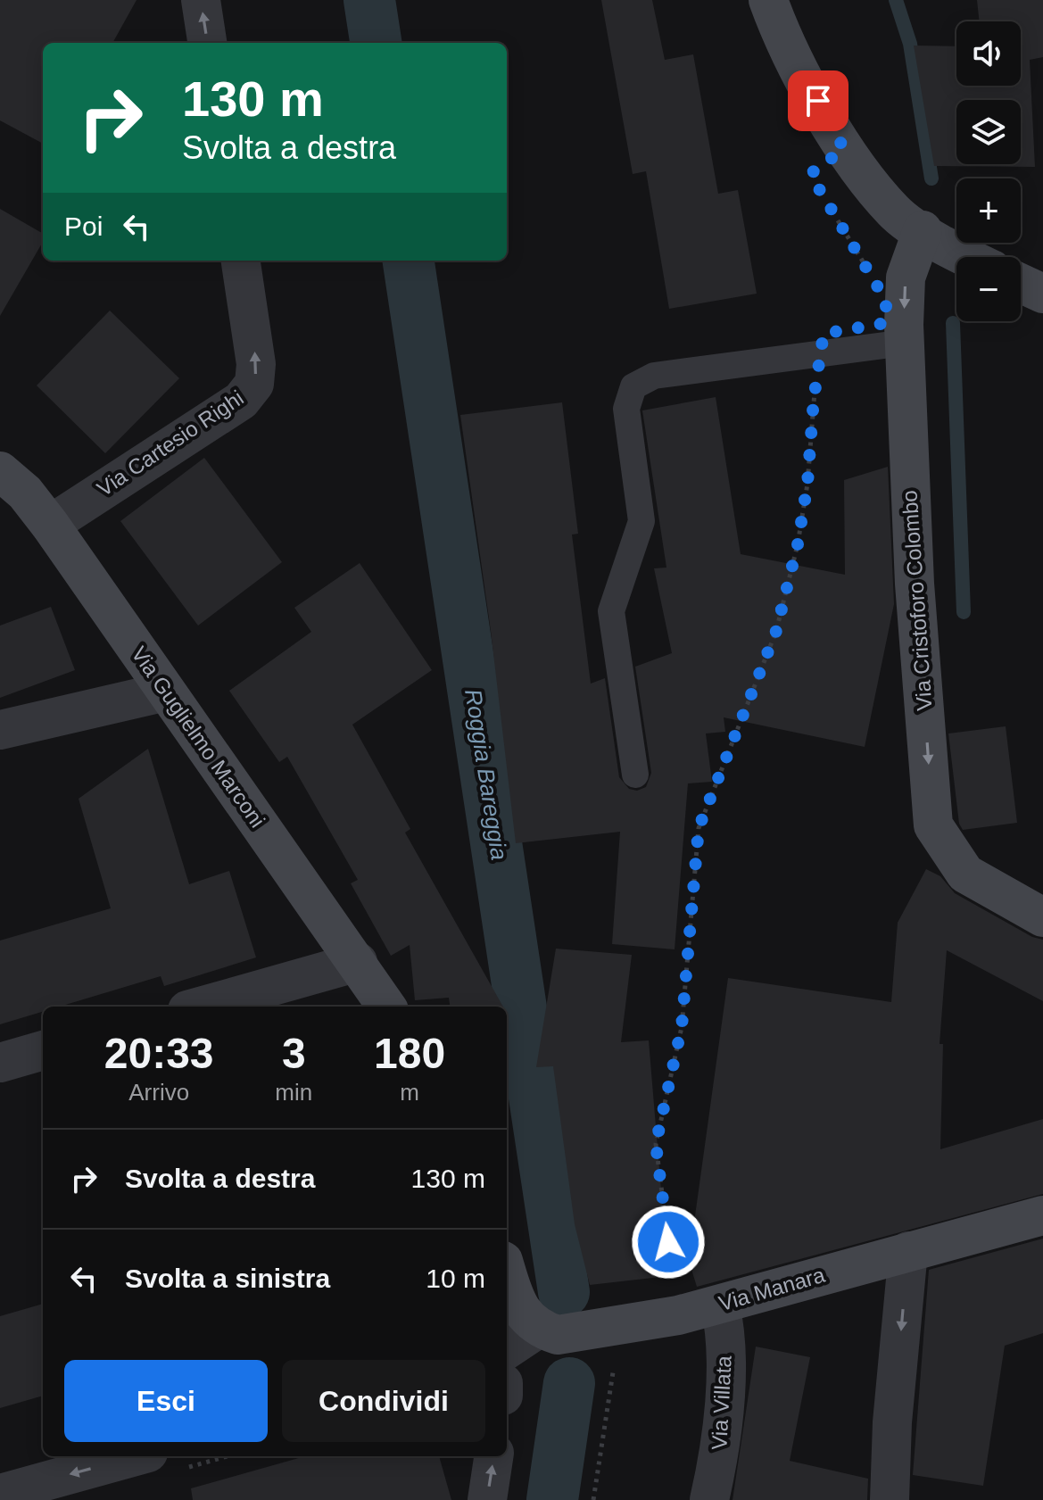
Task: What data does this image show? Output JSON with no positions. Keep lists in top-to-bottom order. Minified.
{"streets":{"street":["Via Cartesio Righi","Via Cristoforo Colombo","Via Guglielmo Marconi","Via Manara","Via Villata"]},"crossings":[["Via Cartesio Righi","Via Guglielmo Marconi"],["Via Manara","Via Villata"]],"one_way":["Via Cartesio Righi","Via Cristoforo Colombo"],"water":["Roggia Bareggia"],"page":{"map_buttons":["+","−"],"turn":["130 m","Svolta a destra"],"then":"Poi","eta":["20:33","Arrivo","3","min","180","m"],"list":[{"name":"Svolta a destra","value":"130 m"},{"name":"Svolta a sinistra","value":"10 m"}],"buttons":["Esci","Condividi"]}}
